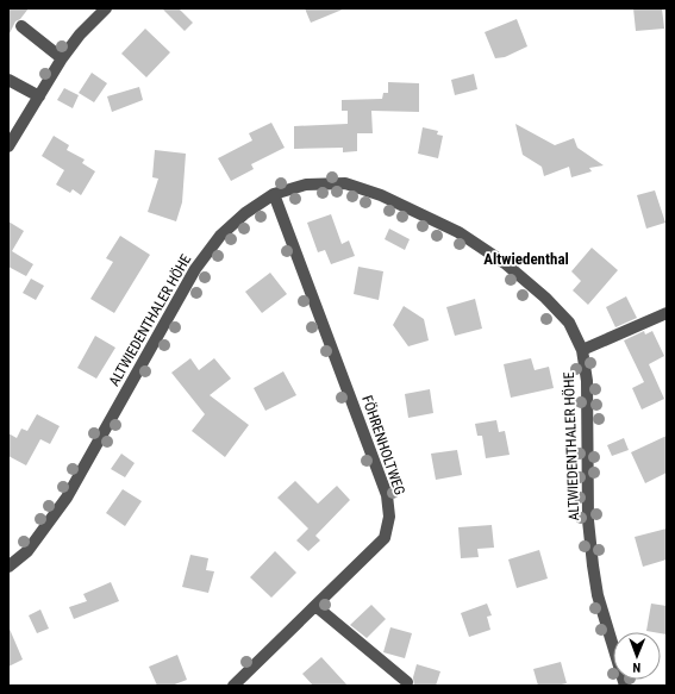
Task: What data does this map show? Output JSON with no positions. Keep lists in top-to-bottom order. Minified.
{"streets":{"street":["ALTWIEDENTHALER HÖHE","FÖHRENHOLTWEG"]},"crossings":[["ALTWIEDENTHALER HÖHE","FÖHRENHOLTWEG"]],"districts":["Altwiedenthal"],"north":"bottom"}
